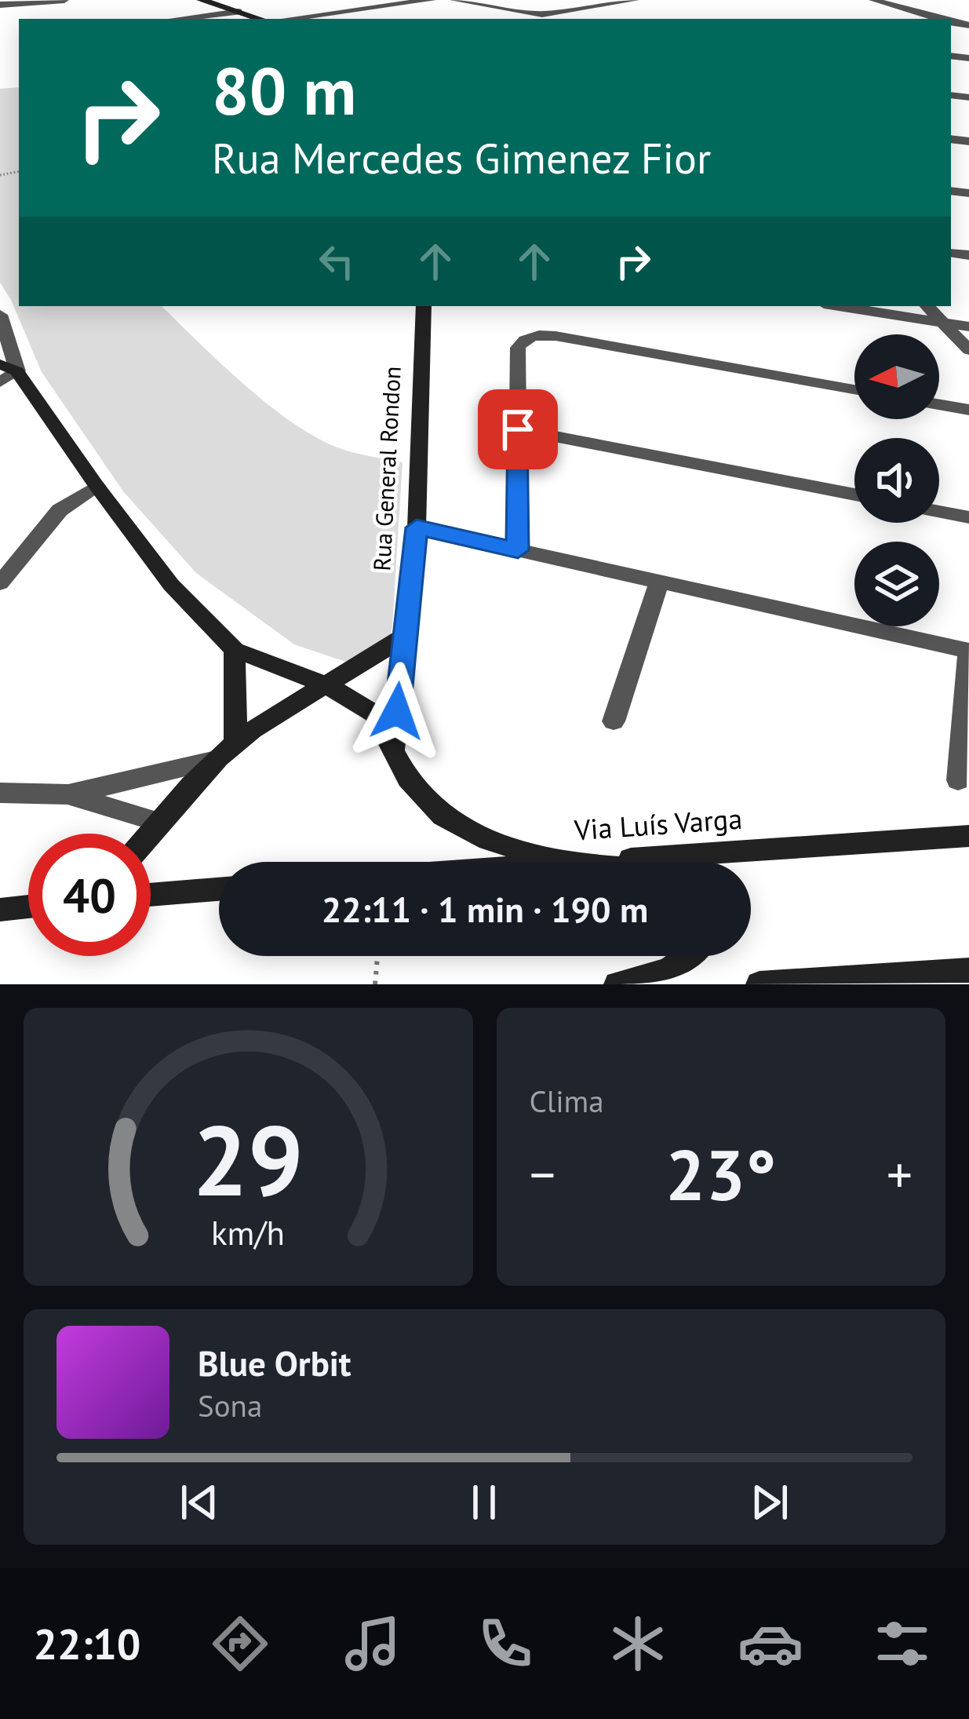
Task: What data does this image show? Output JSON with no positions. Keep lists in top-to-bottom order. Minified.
{"streets":{"street":["Rua General Rondon","Via Luís Varga"]},"north":"left","page":{"turn":["80 m","Rua Mercedes Gimenez Fior"],"limit":"40","trip":"22:11 · 1 min · 190 m","tile":"Clima","heat":["−","23°","+"],"song":["Blue Orbit","Sona"],"tabs":"22:10","gauge":["29","km/h"]}}
